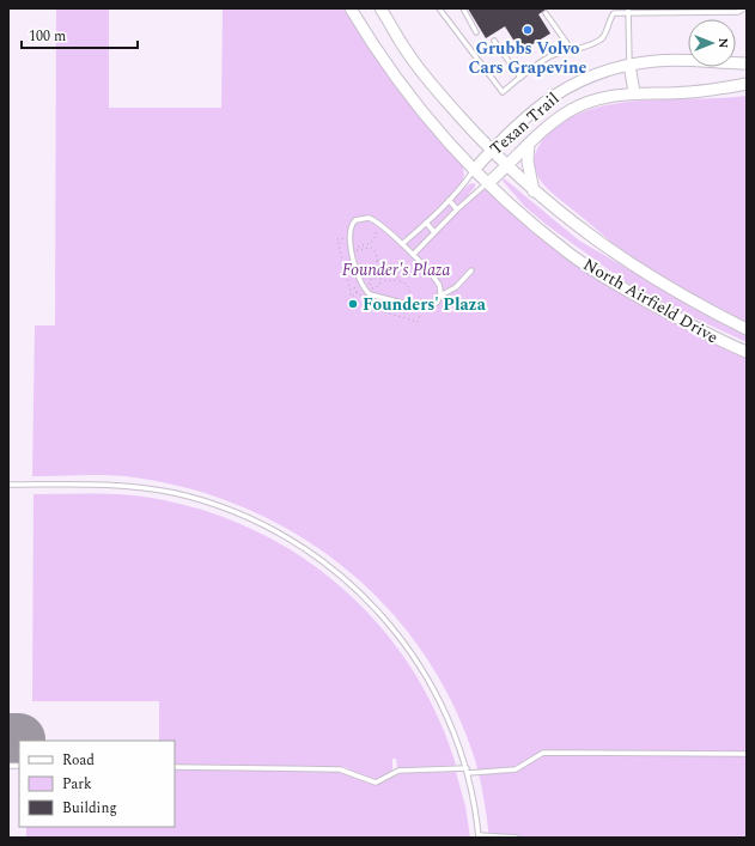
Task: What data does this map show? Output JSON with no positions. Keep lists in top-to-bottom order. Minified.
{"streets":{"main road":["Texan Trail","North Airfield Drive"]},"crossings":[["Texan Trail","North Airfield Drive"]],"parks":["Founder's Plaza"],"places":["Grubbs Volvo Cars Grapevine","Founders' Plaza"],"legend":["Road","Park","Building"],"scale_bar":"100 m","north":"right"}
